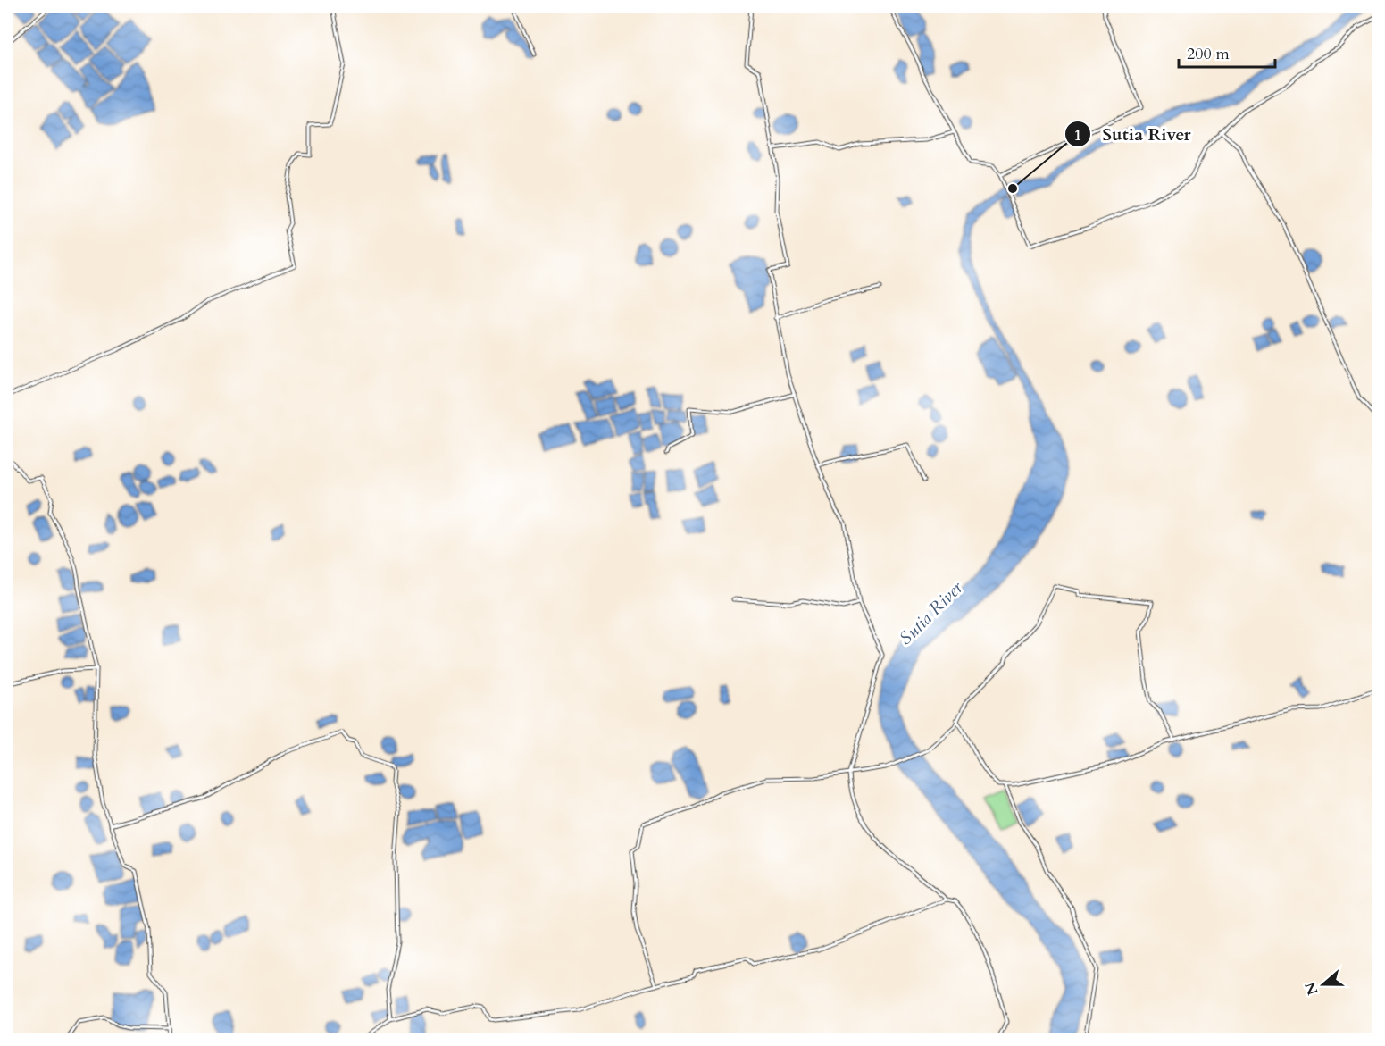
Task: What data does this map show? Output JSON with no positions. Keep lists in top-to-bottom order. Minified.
{"water":["Sutia River"],"places":["Sutia River"],"scale_bar":"200 m","north":"left"}
